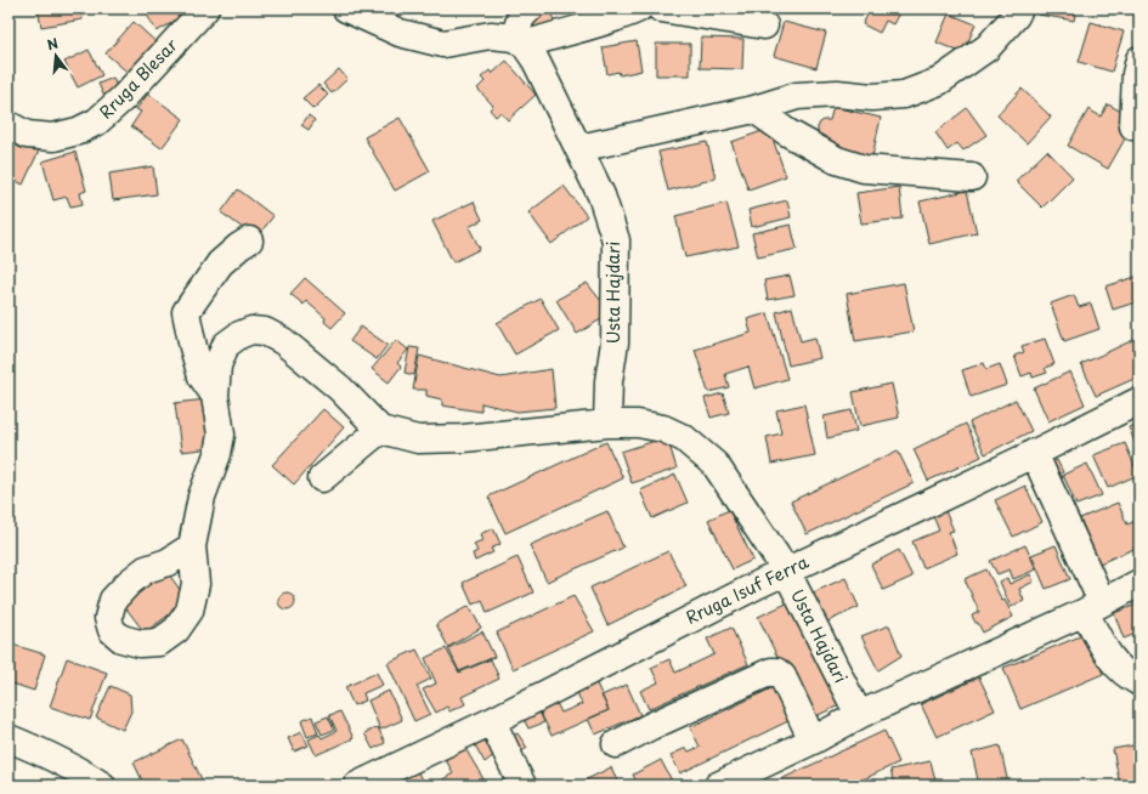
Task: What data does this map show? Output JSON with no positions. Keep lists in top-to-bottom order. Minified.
{"streets":{"street":["Rruga Blesar","Usta Hajdari","Rruga Isuf Ferra"]},"crossings":[["Usta Hajdari","Rruga Isuf Ferra"]],"north":"top"}
